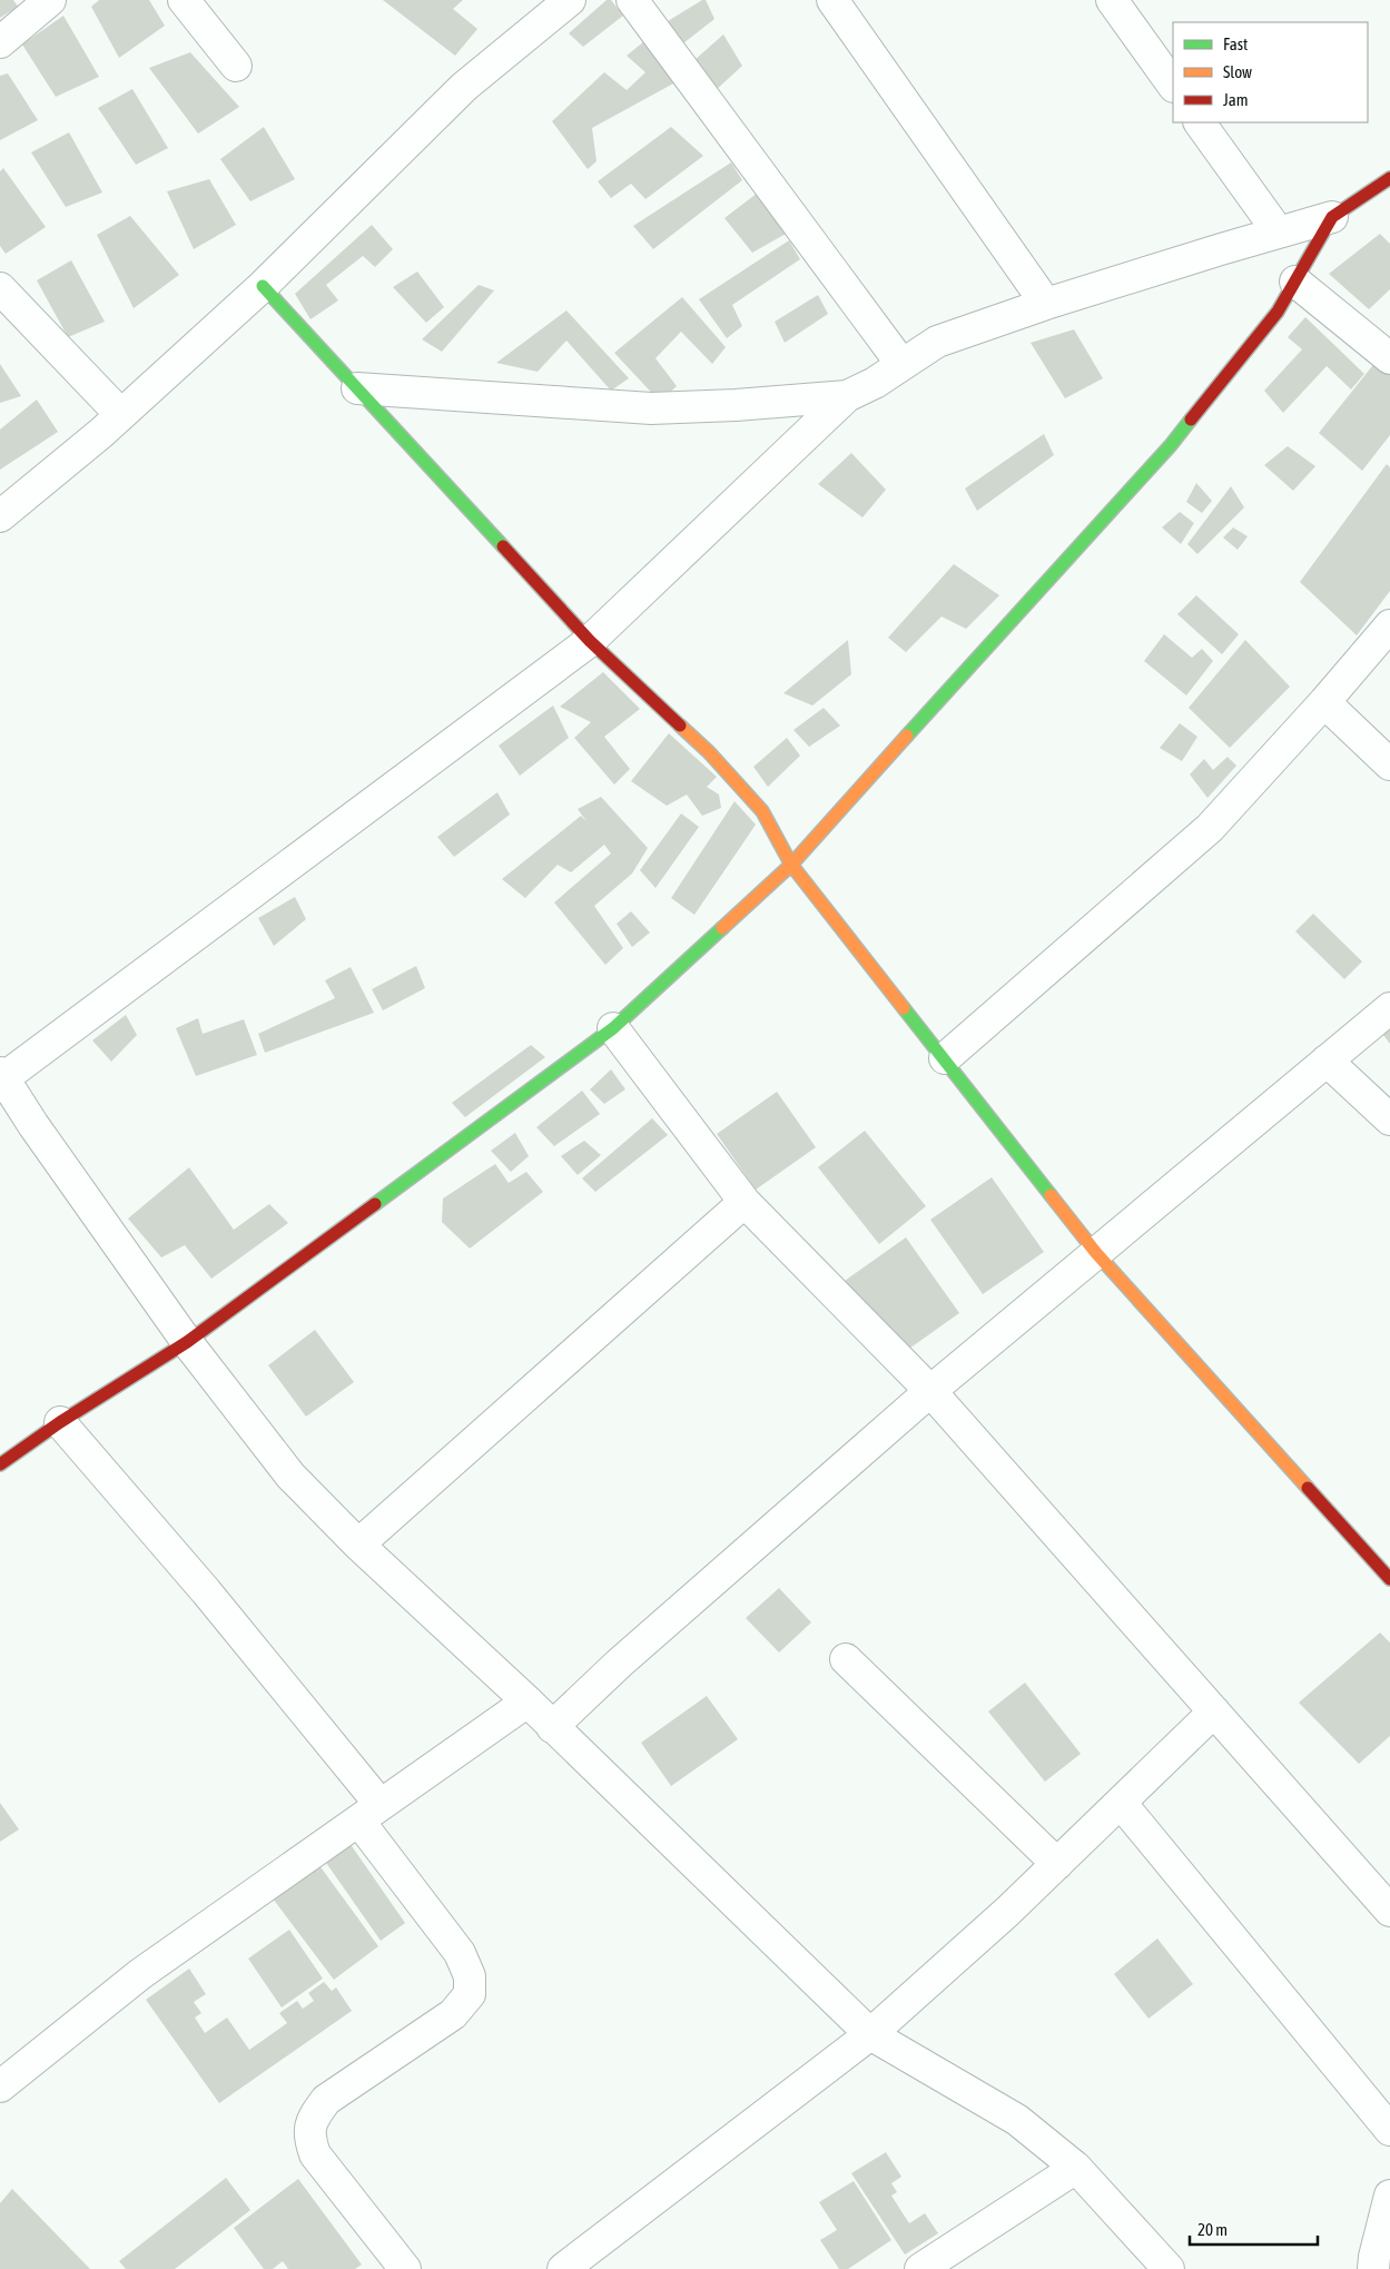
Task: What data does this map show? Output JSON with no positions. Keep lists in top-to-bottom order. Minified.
{"legend":["Fast","Slow","Jam"],"scale_bar":"20 m"}
